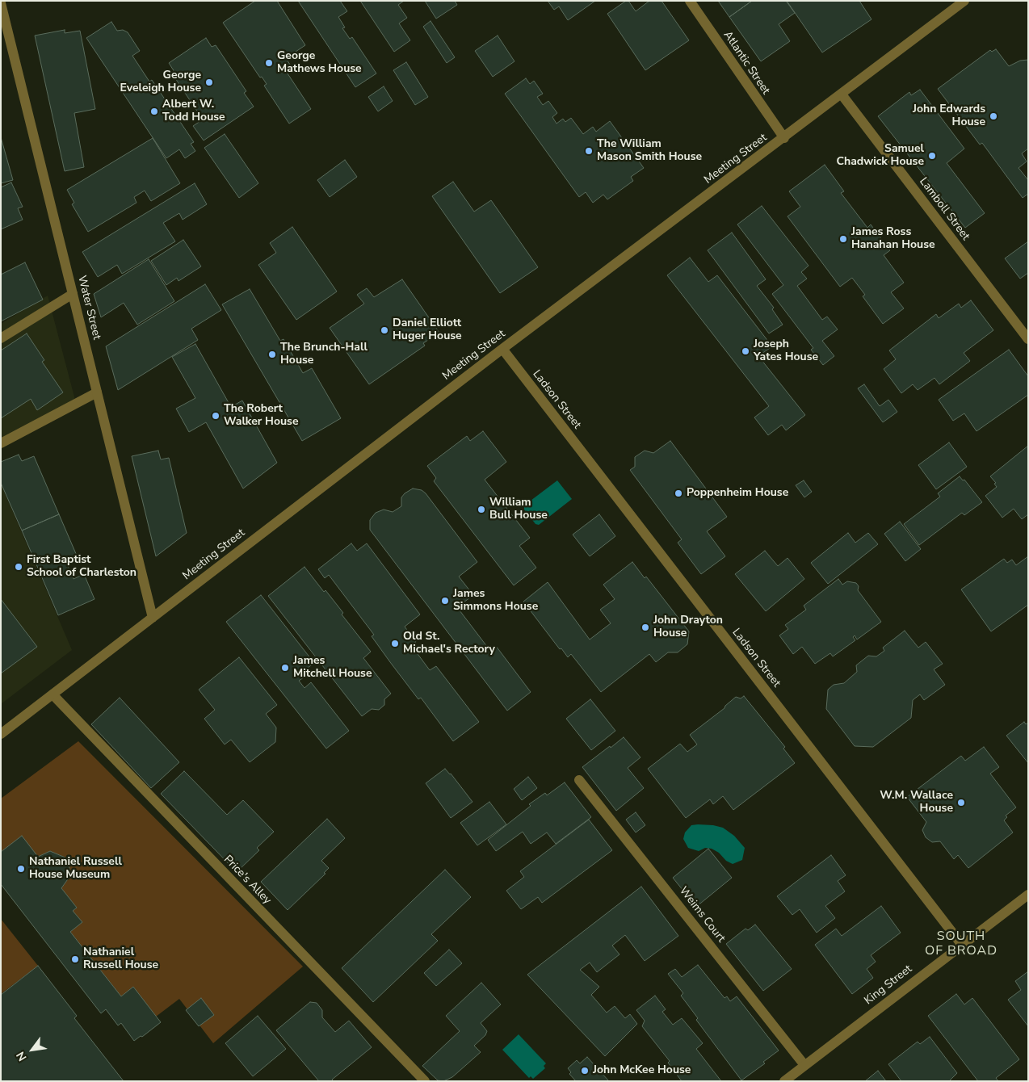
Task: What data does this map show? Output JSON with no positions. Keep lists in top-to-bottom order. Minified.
{"streets":{"street":["Atlantic Street","Meeting Street","Lamboll Street","Water Street","Ladson Street","Price's Alley","Weims Court","King Street"]},"crossings":[["Atlantic Street","Meeting Street"],["Meeting Street","Lamboll Street"],["Meeting Street","Water Street"],["Meeting Street","Ladson Street"],["Meeting Street","Price's Alley"],["Ladson Street","King Street"],["Weims Court","King Street"]],"districts":["SOUTH OF BROAD"],"places":["George Mathews House","George Eveleigh House","Albert W. Todd House","John Edwards House","The William Mason Smith House","Samuel Chadwick House","James Ross Hanahan House","Daniel Elliott Huger House","Joseph Yates House","The Brunch-Hall House","The Robert Walker House","Poppenheim House","William Bull House","First Baptist School of Charleston","James Simmons House","John Drayton House","Old St. Michael's Rectory","James Mitchell House","W.M. Wallace House","Nathaniel Russell House Museum","Nathaniel Russell House","John McKee House"],"north":"bottom left"}
